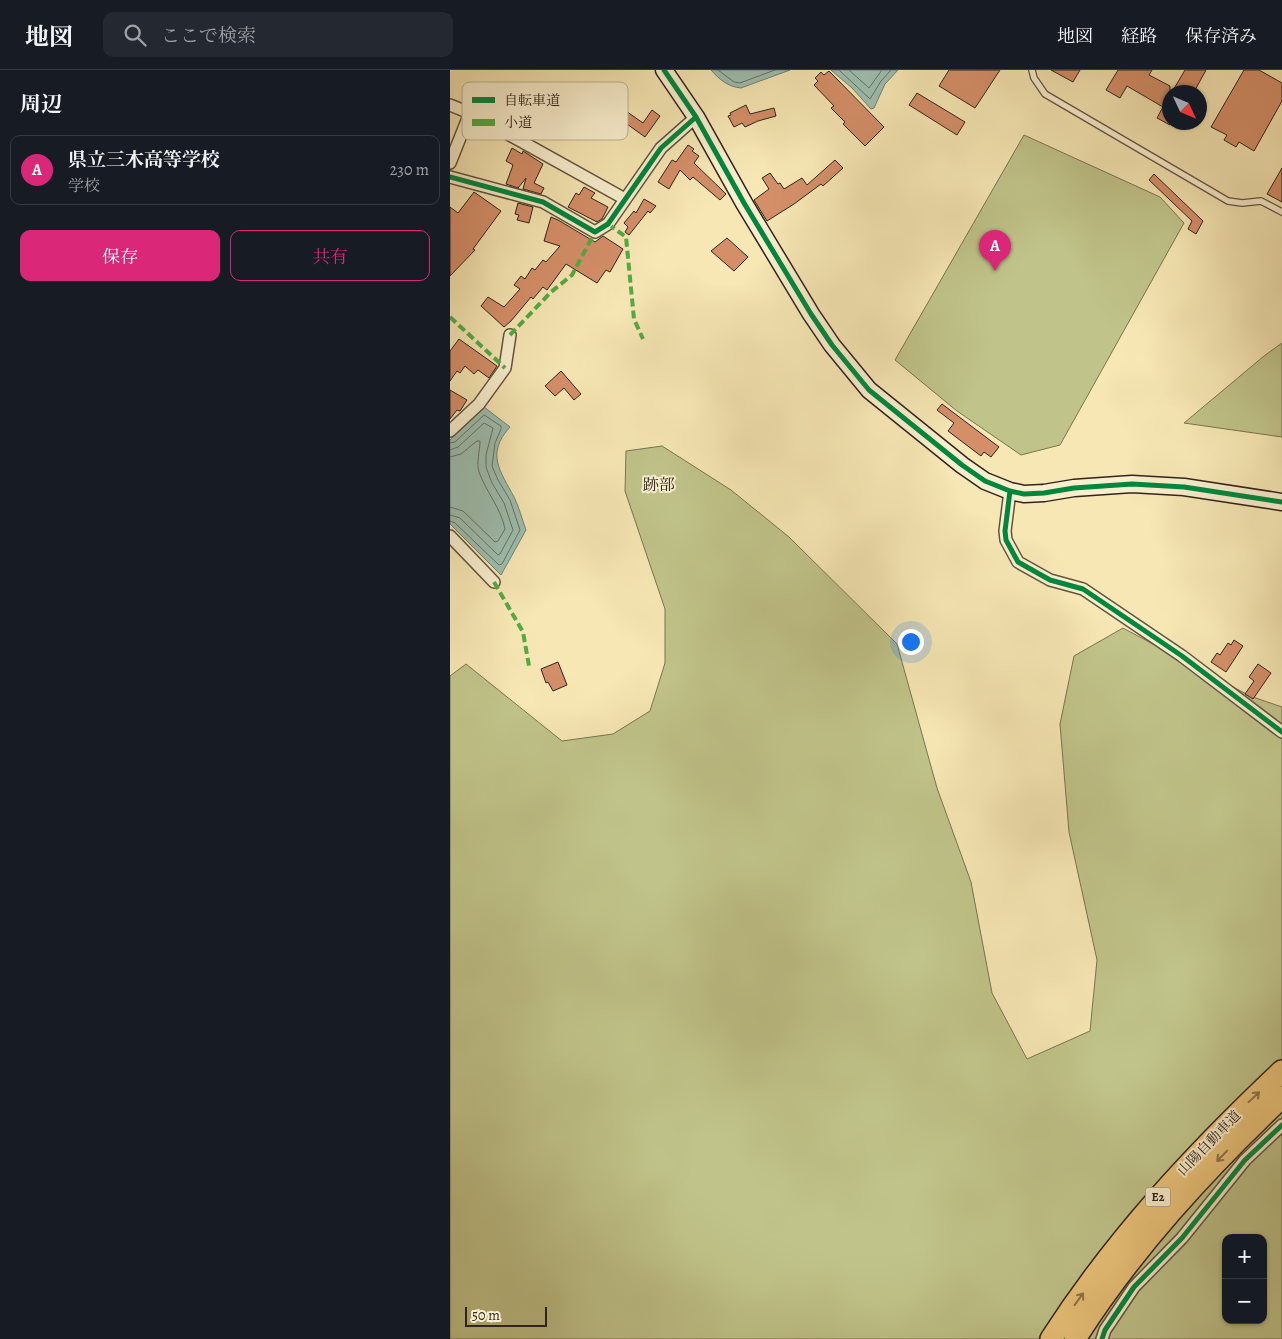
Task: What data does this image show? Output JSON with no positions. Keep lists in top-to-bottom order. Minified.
{"streets":{"highway":["山陽自動車道","E2"]},"districts":["跡部"],"legend":["自転車道","小道"],"scale_bar":"50 m","north":"bottom right","page":{"header":"地図","search":"ここで検索","nav":["地図","経路","保存済み"],"heading":"周辺","list":[{"mark":"A","name":"県立三木高等学校","note":"学校","value":"230 m"}],"buttons":["保存","共有"],"pins":"A","map_buttons":["+","−"],"scale":"50 m"}}
